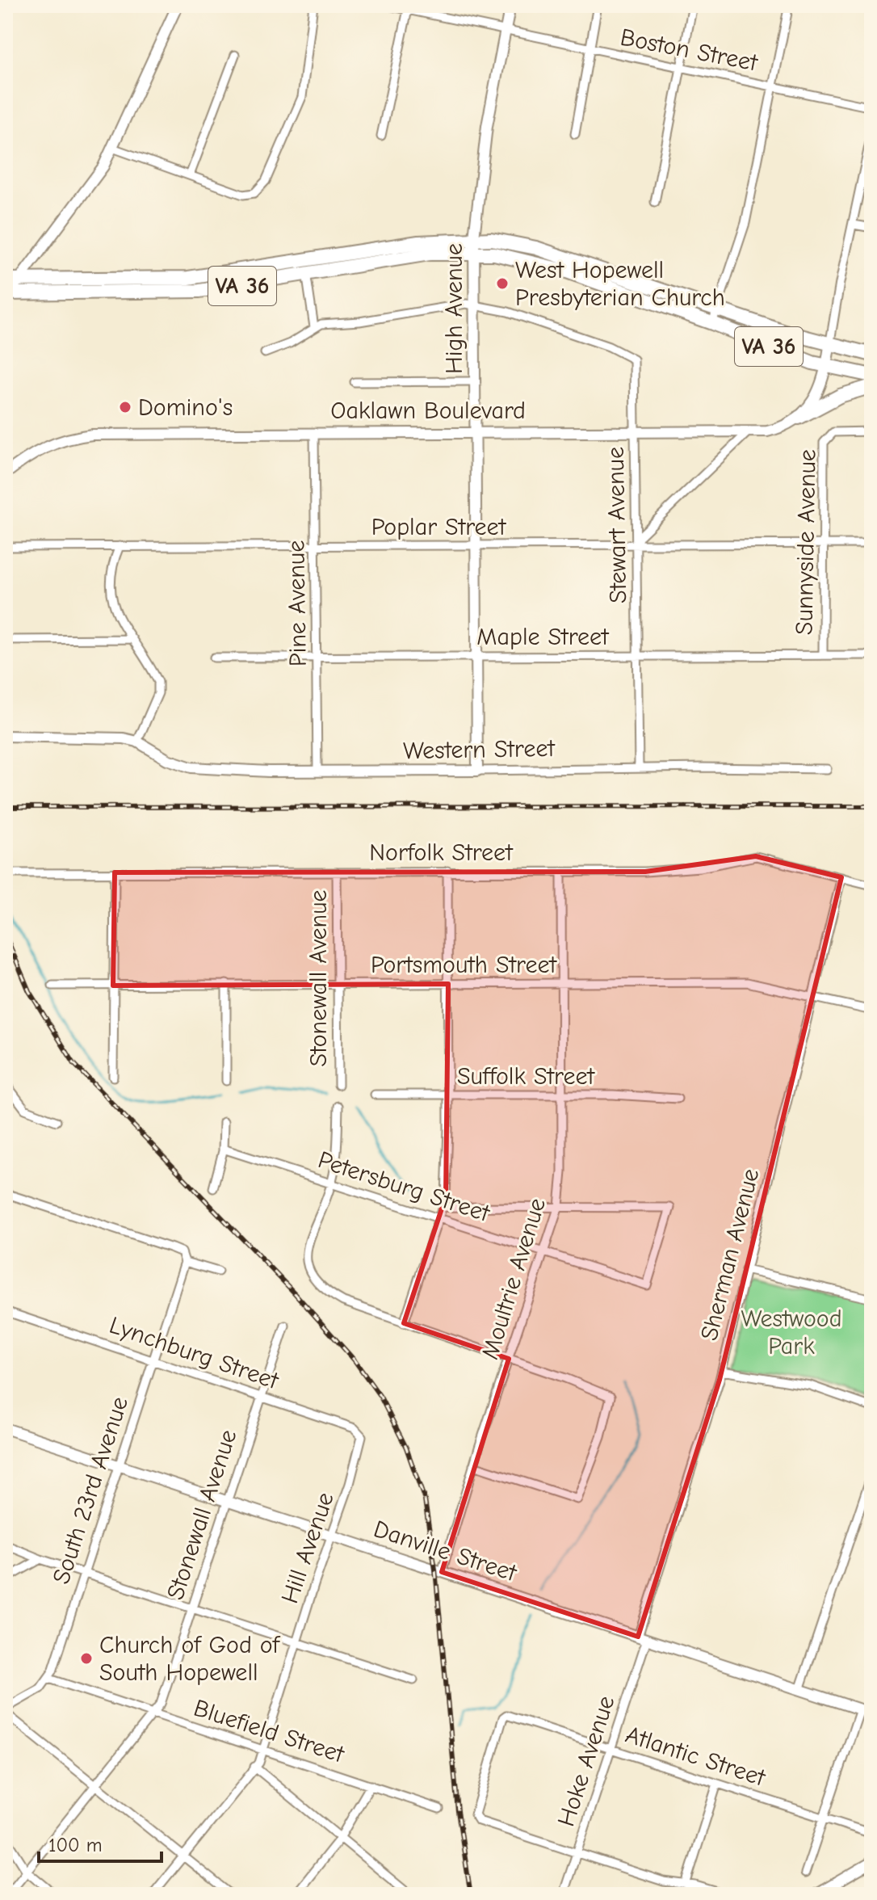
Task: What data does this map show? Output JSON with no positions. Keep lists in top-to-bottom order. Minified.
{"streets":{"highway":["VA 36"],"street":["Boston Street","High Avenue","Oaklawn Boulevard","Stewart Avenue","Poplar Street","Sunnyside Avenue","Pine Avenue","Maple Street","Western Street","Norfolk Street","Portsmouth Street","Stonewall Avenue","Suffolk Street","Petersburg Street","Sherman Avenue","Moultrie Avenue","Lynchburg Street","South 23rd Avenue","Hill Avenue","Danville Street","Bluefield Street","Atlantic Street","Hoke Avenue"]},"crossings":[["Boston Street","High Avenue"],["VA 36","High Avenue"],["VA 36","Oaklawn Boulevard"],["High Avenue","Oaklawn Boulevard"],["High Avenue","Stewart Avenue"],["High Avenue","Poplar Street"],["High Avenue","Maple Street"],["High Avenue","Western Street"],["Oaklawn Boulevard","Stewart Avenue"],["Oaklawn Boulevard","Pine Avenue"],["Stewart Avenue","Poplar Street"],["Stewart Avenue","Maple Street"],["Stewart Avenue","Western Street"],["Poplar Street","Sunnyside Avenue"],["Poplar Street","Pine Avenue"],["Sunnyside Avenue","Maple Street"],["Pine Avenue","Maple Street"],["Pine Avenue","Western Street"],["Norfolk Street","Stonewall Avenue"],["Norfolk Street","Sherman Avenue"],["Norfolk Street","Moultrie Avenue"],["Portsmouth Street","Stonewall Avenue"],["Portsmouth Street","Sherman Avenue"],["Portsmouth Street","Moultrie Avenue"],["Stonewall Avenue","Lynchburg Street"],["Stonewall Avenue","Danville Street"],["Stonewall Avenue","Bluefield Street"],["Suffolk Street","Moultrie Avenue"],["Petersburg Street","Moultrie Avenue"],["Sherman Avenue","Danville Street"],["Sherman Avenue","Hoke Avenue"],["Moultrie Avenue","Danville Street"],["Lynchburg Street","South 23rd Avenue"],["Lynchburg Street","Hill Avenue"],["South 23rd Avenue","Danville Street"],["South 23rd Avenue","Bluefield Street"],["Hill Avenue","Danville Street"],["Hill Avenue","Bluefield Street"],["Danville Street","Hoke Avenue"],["Atlantic Street","Hoke Avenue"]],"parks":["Westwood Park"],"places":["West Hopewell Presbyterian Church","Domino's","Church of God of South Hopewell"],"scale_bar":"100 m"}
